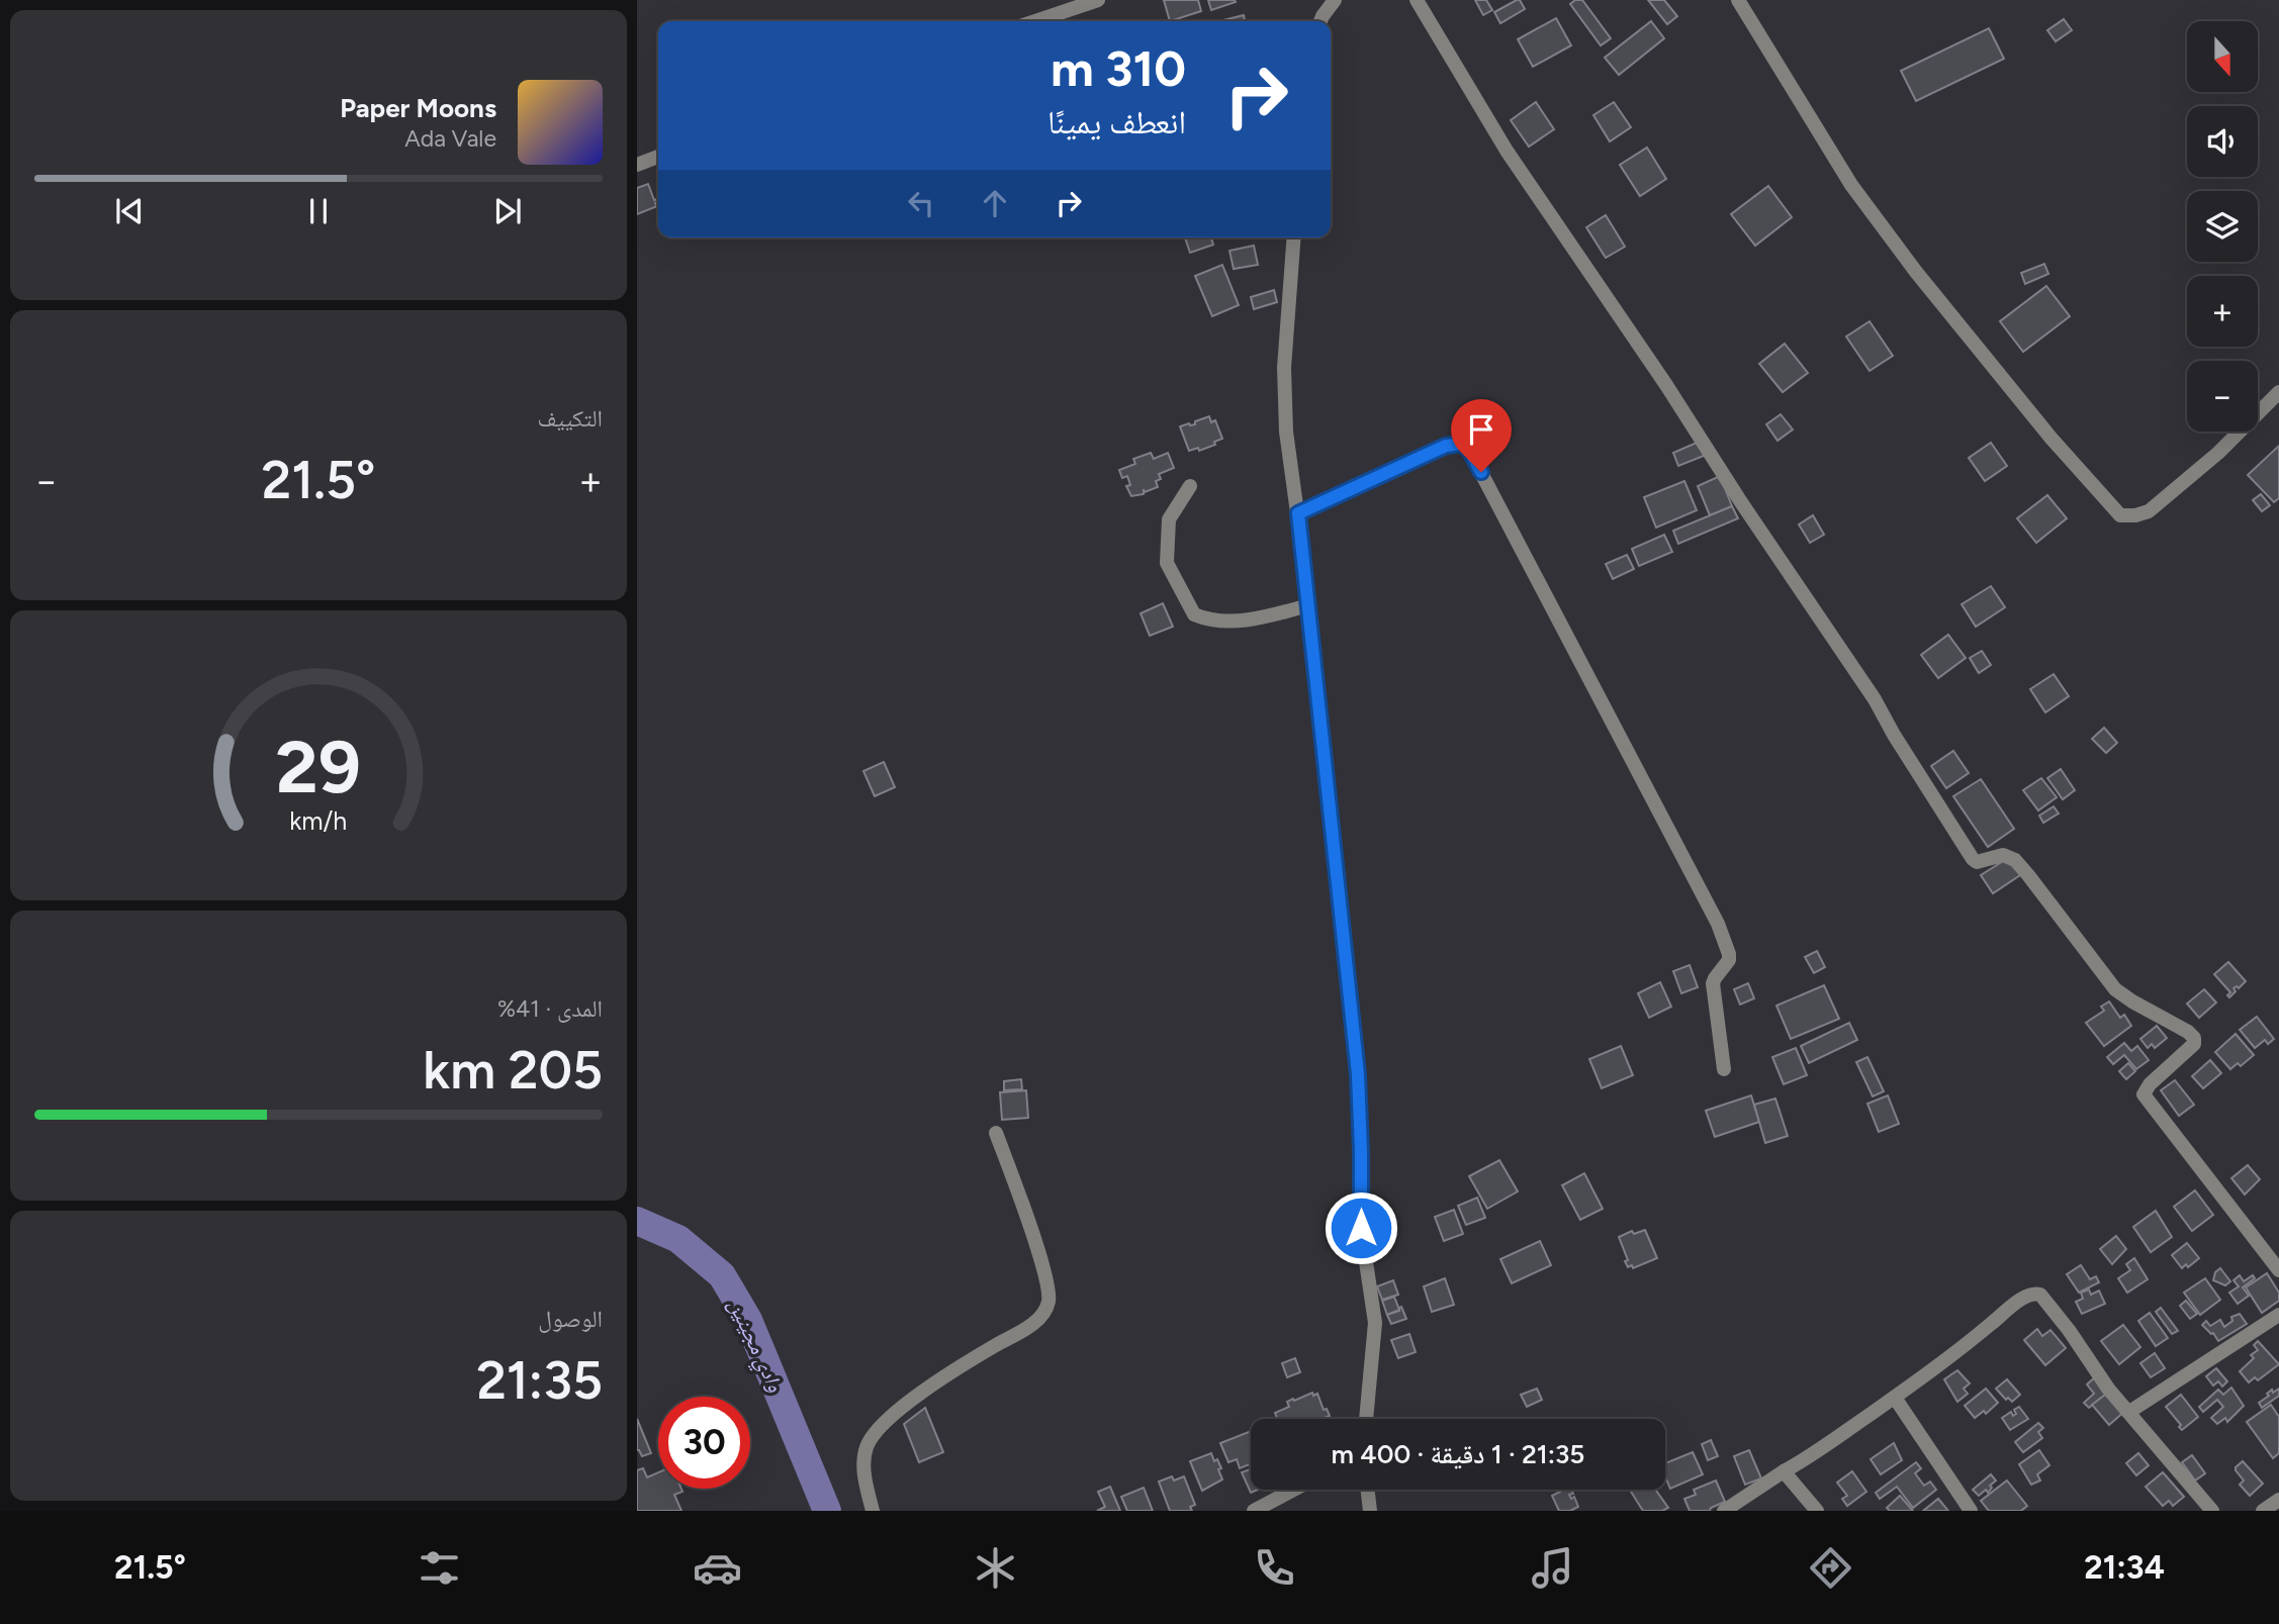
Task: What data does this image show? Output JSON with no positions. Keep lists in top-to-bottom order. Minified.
{"water":["وادي مجينين"],"north":"bottom","page":{"map_buttons":["+","−"],"turn":["310 m","انعطف يمينًا"],"song":["Paper Moons","Ada Vale"],"tile":["التكييف",["المدى · 41%","205 km"],["الوصول","21:35"]],"heat":["−","21.5°","+"],"limit":"30","trip":"21:35 · 1 دقيقة · 400 m","tabs":["21:34","21.5°"],"gauge":["29","km/h"]}}
